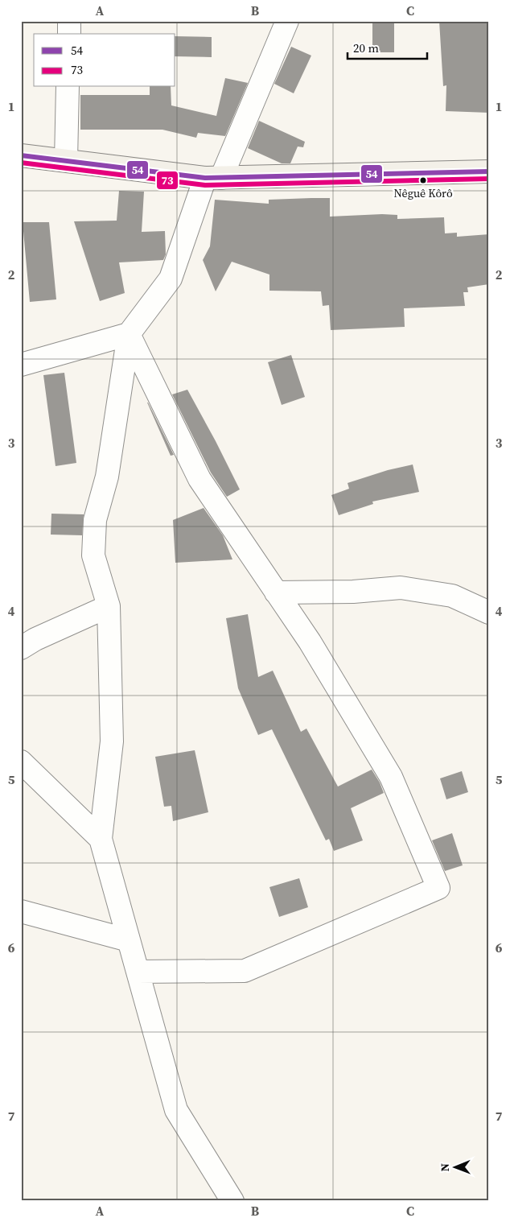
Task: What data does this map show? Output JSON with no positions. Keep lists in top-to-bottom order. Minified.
{"places":["Nêguê Kôrô"],"lines":["transit line 54","transit line 73"],"legend":["54","73"],"scale_bar":"20 m","north":"left","grid":{"columns":["A","B","C"],"rows":["1","2","3","4","5","6","7"]}}
